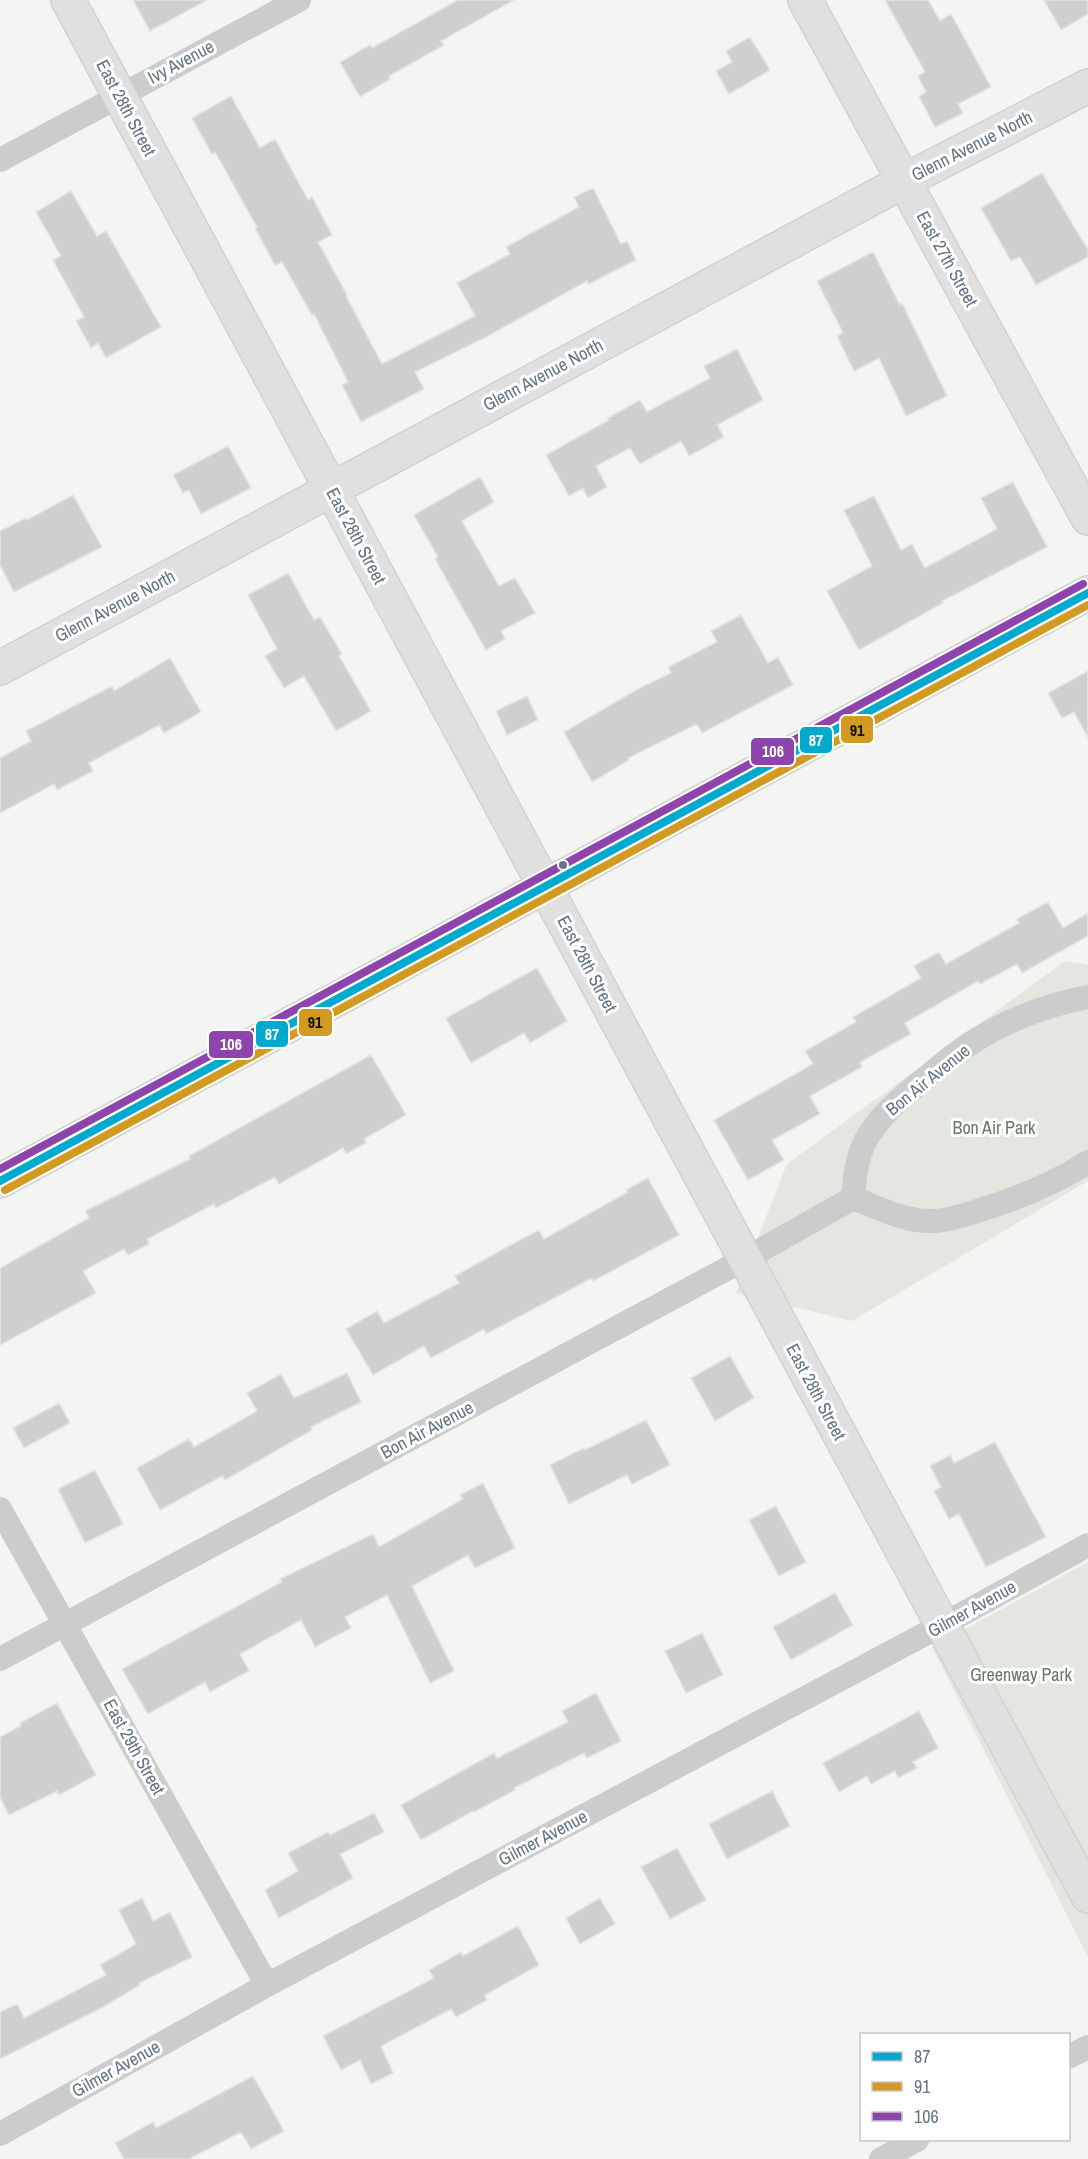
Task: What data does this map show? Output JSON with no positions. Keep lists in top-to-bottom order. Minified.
{"streets":{"street":["Ivy Avenue","East 28th Street","Glenn Avenue North","East 27th Street","Bon Air Avenue","Gilmer Avenue","East 29th Street"]},"crossings":[["Ivy Avenue","East 28th Street"],["East 28th Street","Glenn Avenue North"],["East 28th Street","Bon Air Avenue"],["East 28th Street","Gilmer Avenue"],["Glenn Avenue North","East 27th Street"],["Bon Air Avenue","East 29th Street"],["Gilmer Avenue","East 29th Street"]],"parks":["Bon Air Park","Greenway Park"],"lines":["transit line 106","transit line 87","transit line 91"],"legend":["87","91","106"]}
